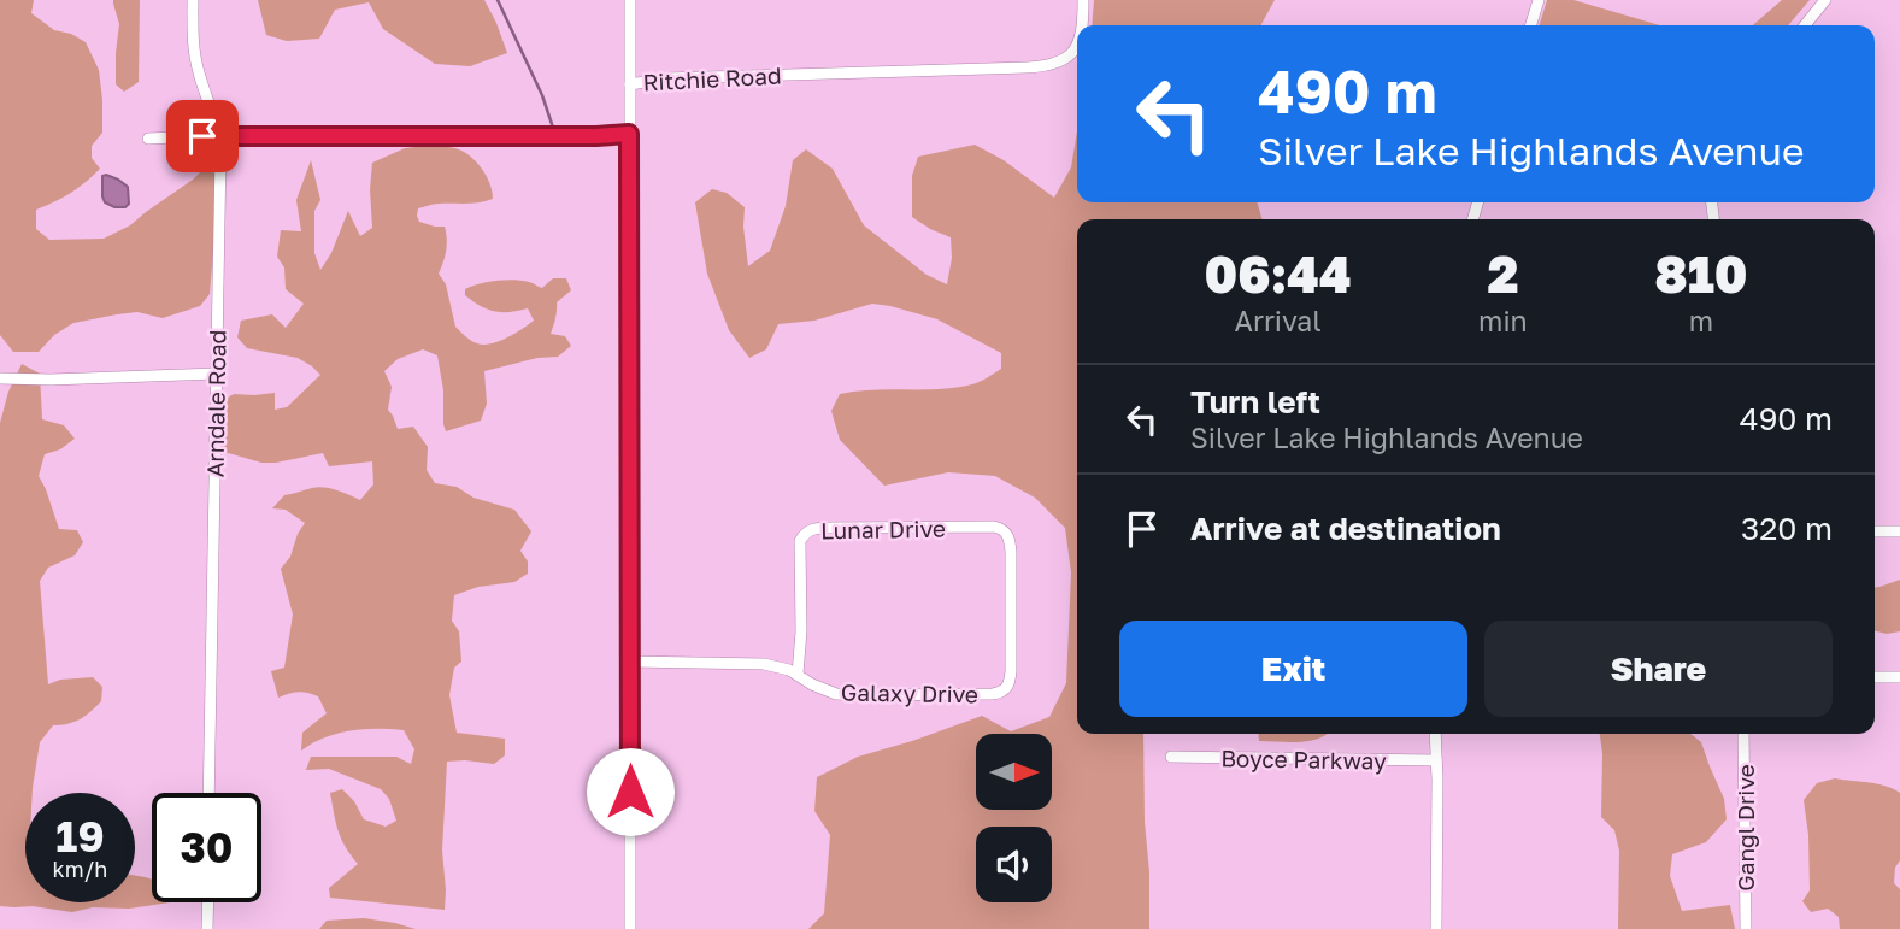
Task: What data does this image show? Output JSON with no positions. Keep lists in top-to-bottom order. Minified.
{"streets":{"street":["Ritchie Road","Arndale Road","Lunar Drive","Galaxy Drive","Boyce Parkway","Gangl Drive"]},"crossings":[["Ritchie Road","Galaxy Drive"],["Lunar Drive","Galaxy Drive"]],"north":"right","page":{"turn":["490 m","Silver Lake Highlands Avenue"],"eta":["06:44","Arrival","2","min","810","m"],"list":[{"name":"Turn left","note":"Silver Lake Highlands Avenue","value":"490 m"},{"name":"Arrive at destination","value":"320 m"}],"buttons":["Exit","Share"],"speed":"19 km/h","limit":"30"}}
